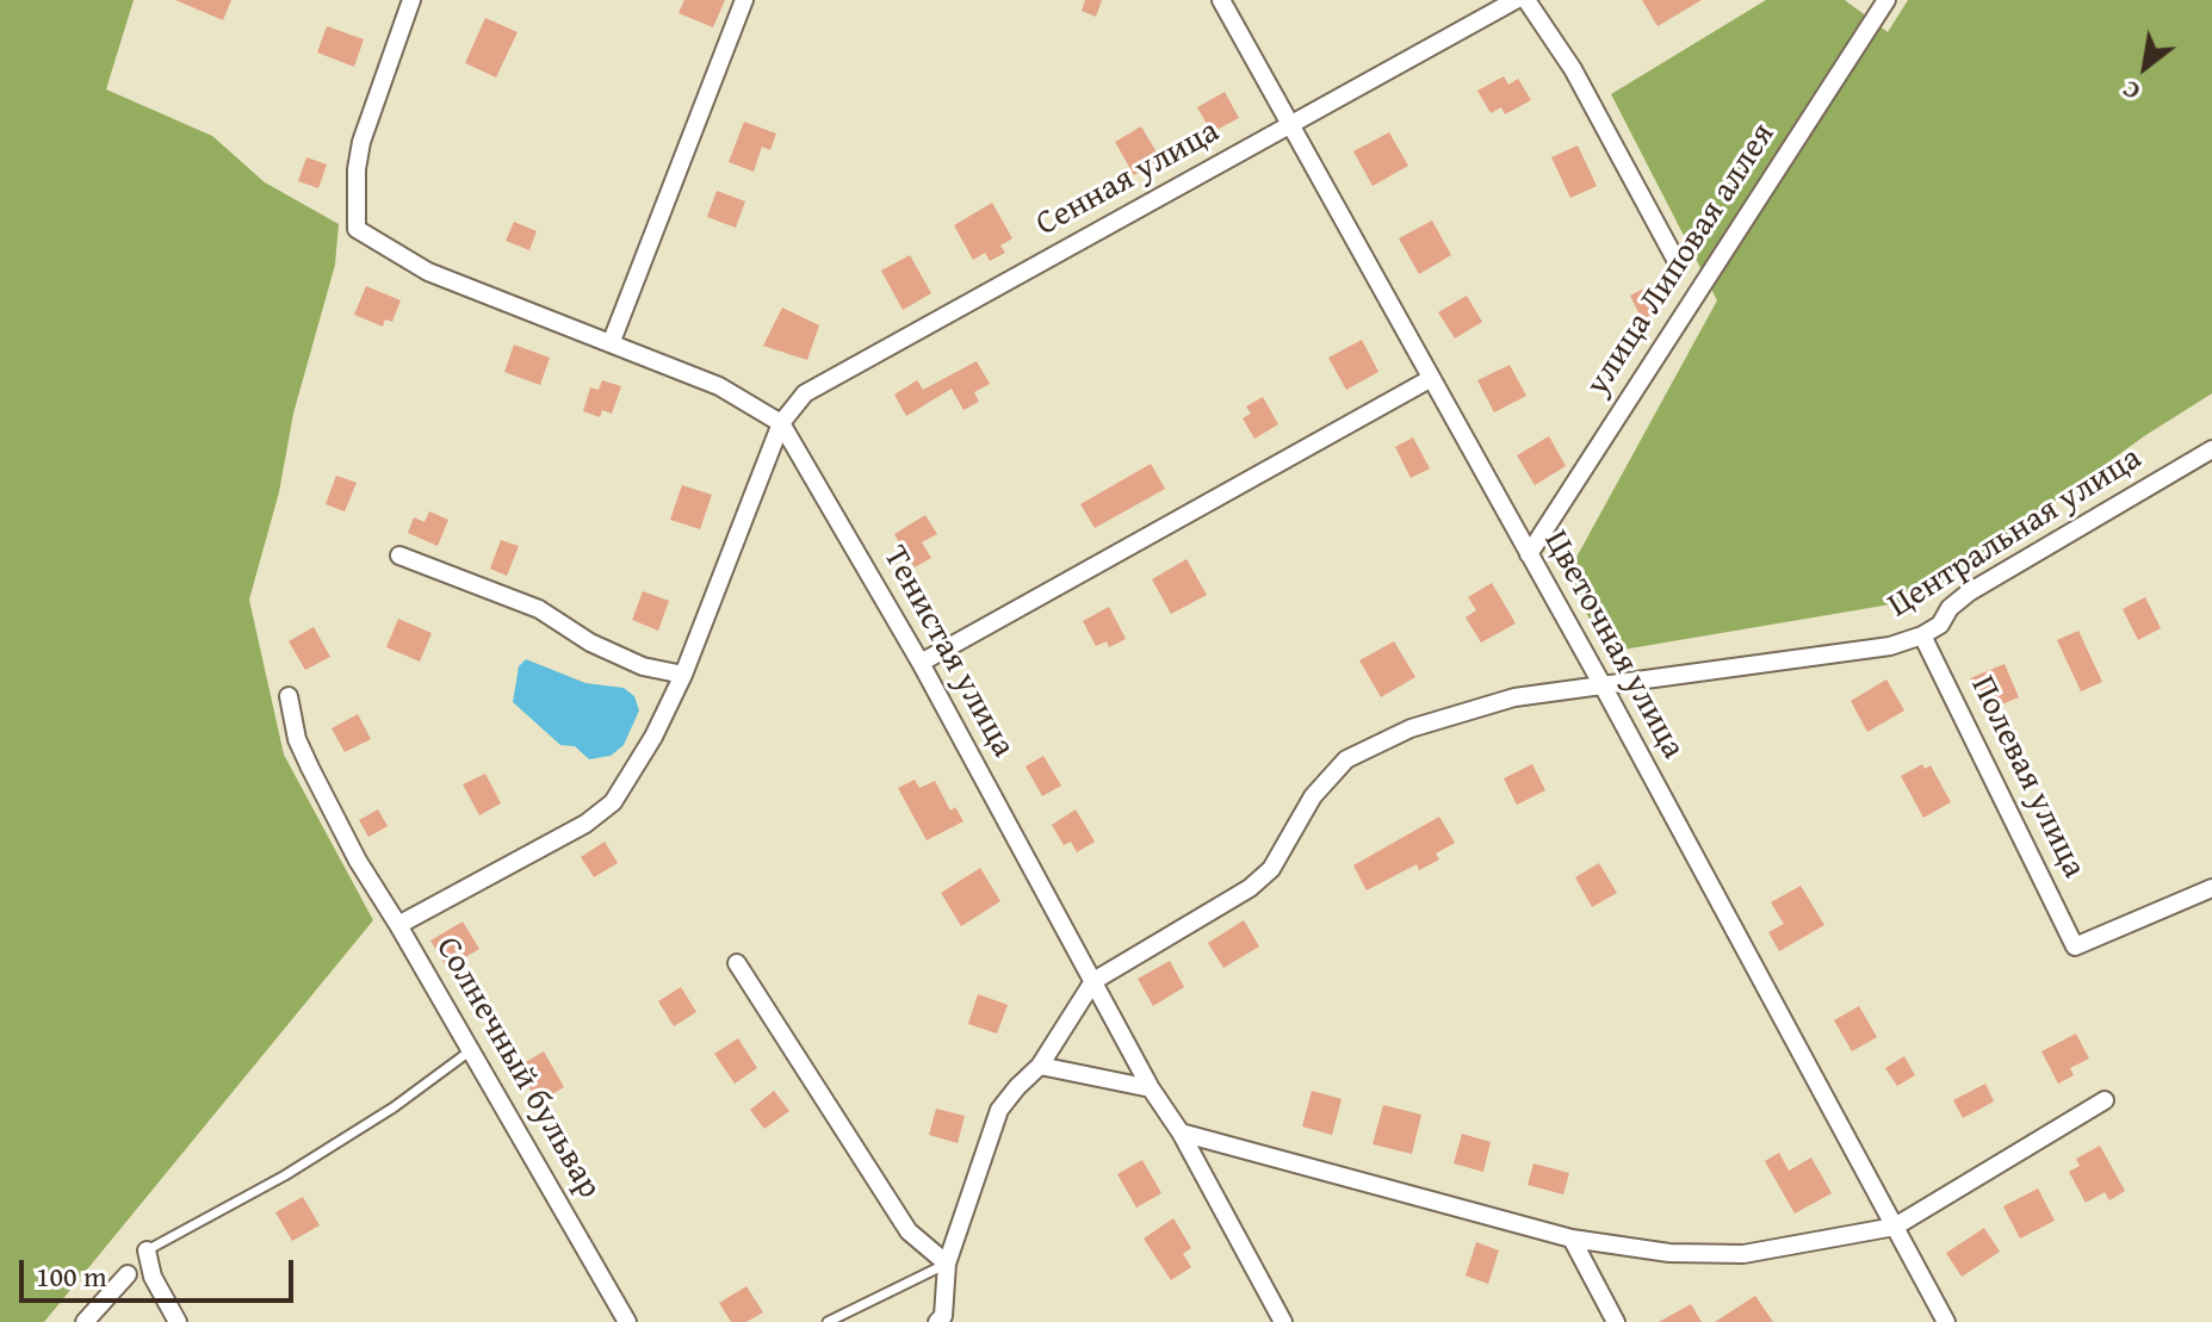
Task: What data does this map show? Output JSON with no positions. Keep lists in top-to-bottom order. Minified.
{"streets":{"street":["Сенная улица","улица Липовая аллея","Центральная улица","Цветочная улица","Тенистая улица","Полевая улица","Солнечный бульвар"]},"crossings":[["Сенная улица","Цветочная улица"],["Сенная улица","Тенистая улица"],["Сенная улица","Солнечный бульвар"],["улица Липовая аллея","Цветочная улица"],["Центральная улица","Цветочная улица"],["Центральная улица","Тенистая улица"],["Центральная улица","Полевая улица"],["Тенистая улица","Солнечный бульвар"]],"scale_bar":"100 m","north":"bottom left"}
